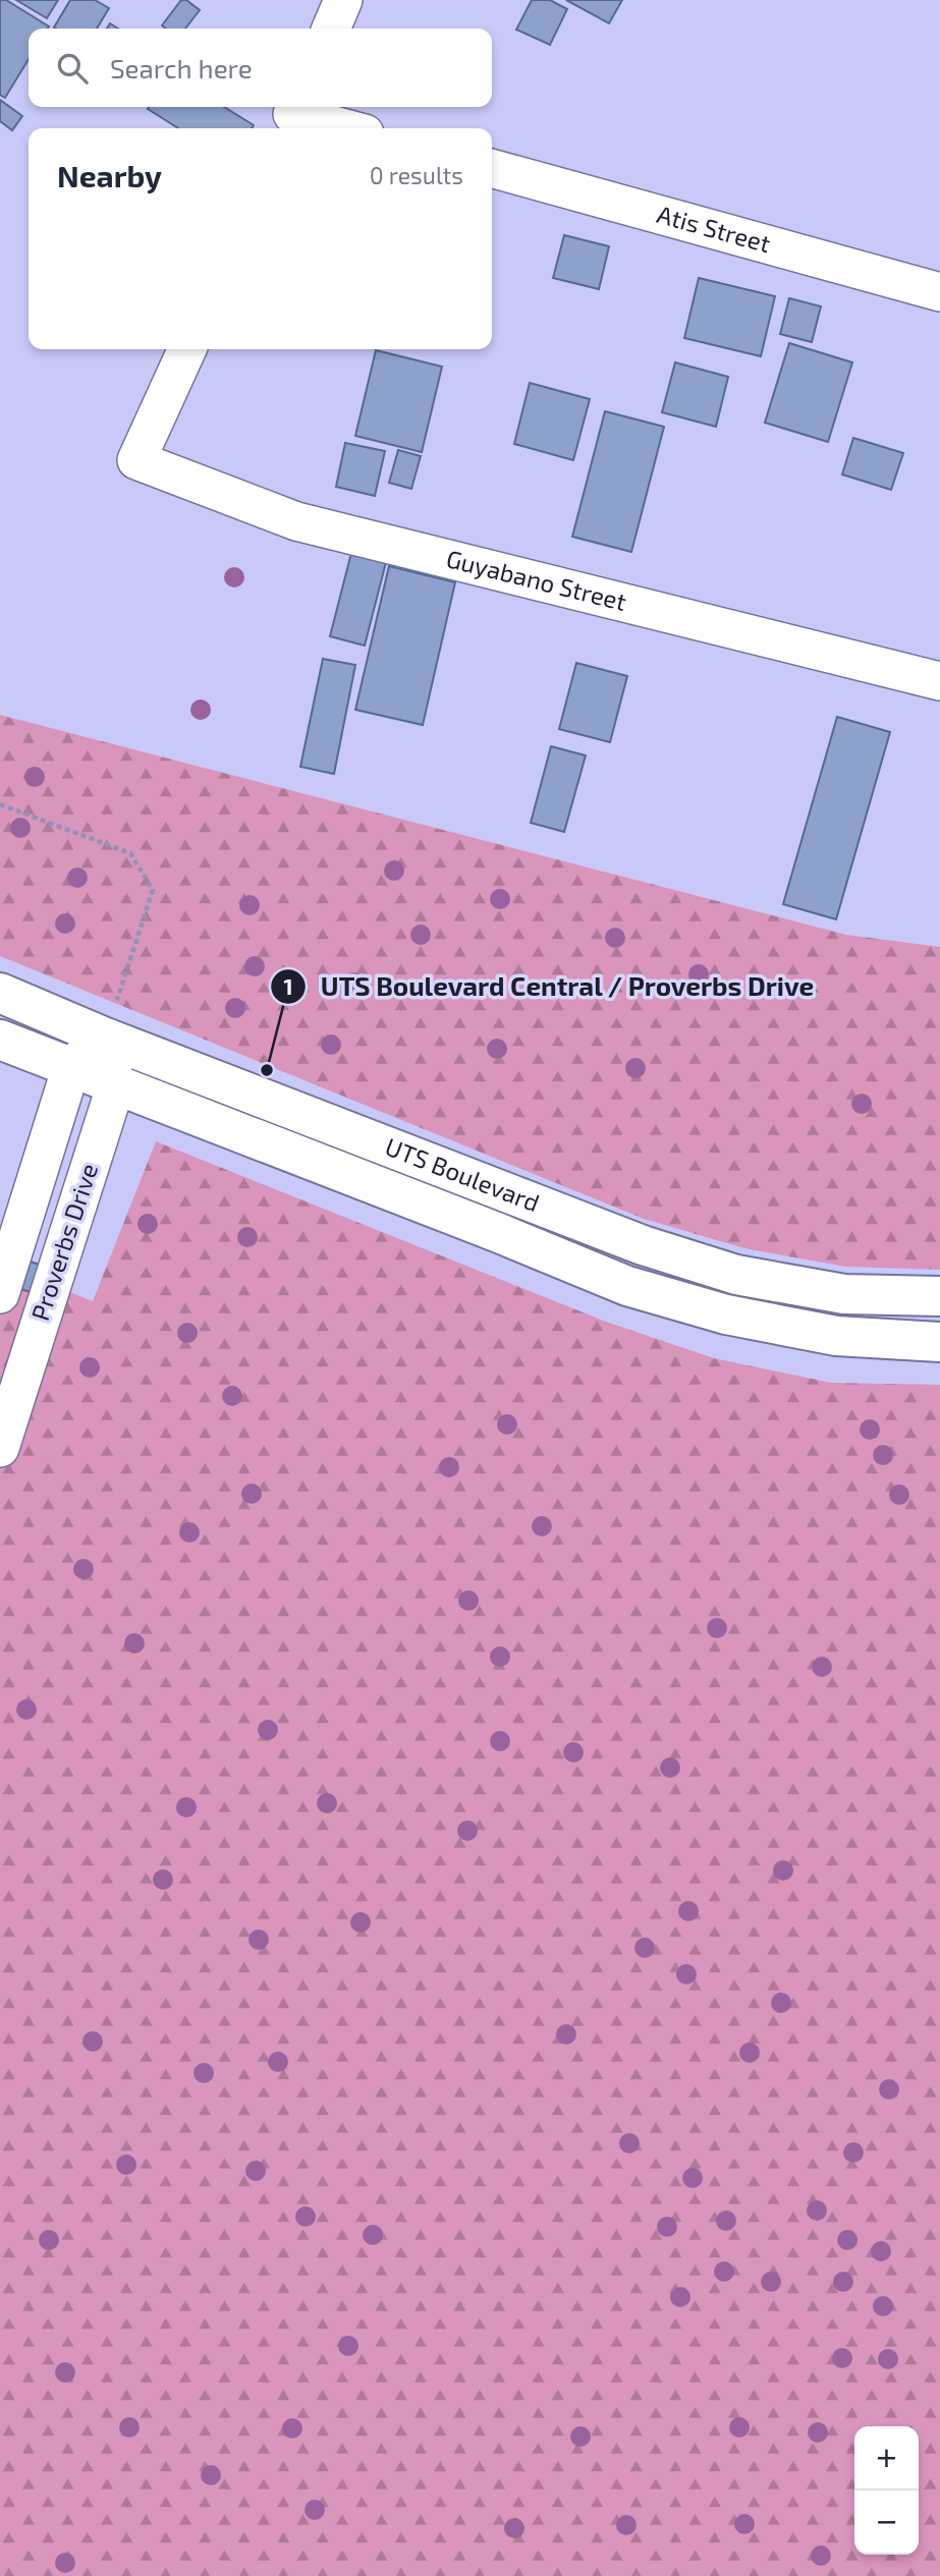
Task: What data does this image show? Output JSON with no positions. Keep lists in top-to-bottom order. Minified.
{"streets":{"main road":["UTS Boulevard"],"street":["Atis Street","Guyabano Street","Proverbs Drive"]},"crossings":[["UTS Boulevard","Proverbs Drive"]],"places":["UTS Boulevard Central / Proverbs Drive"],"page":{"search":"Search here","heading":["Nearby","0 results"],"map_buttons":["+","−"]}}
